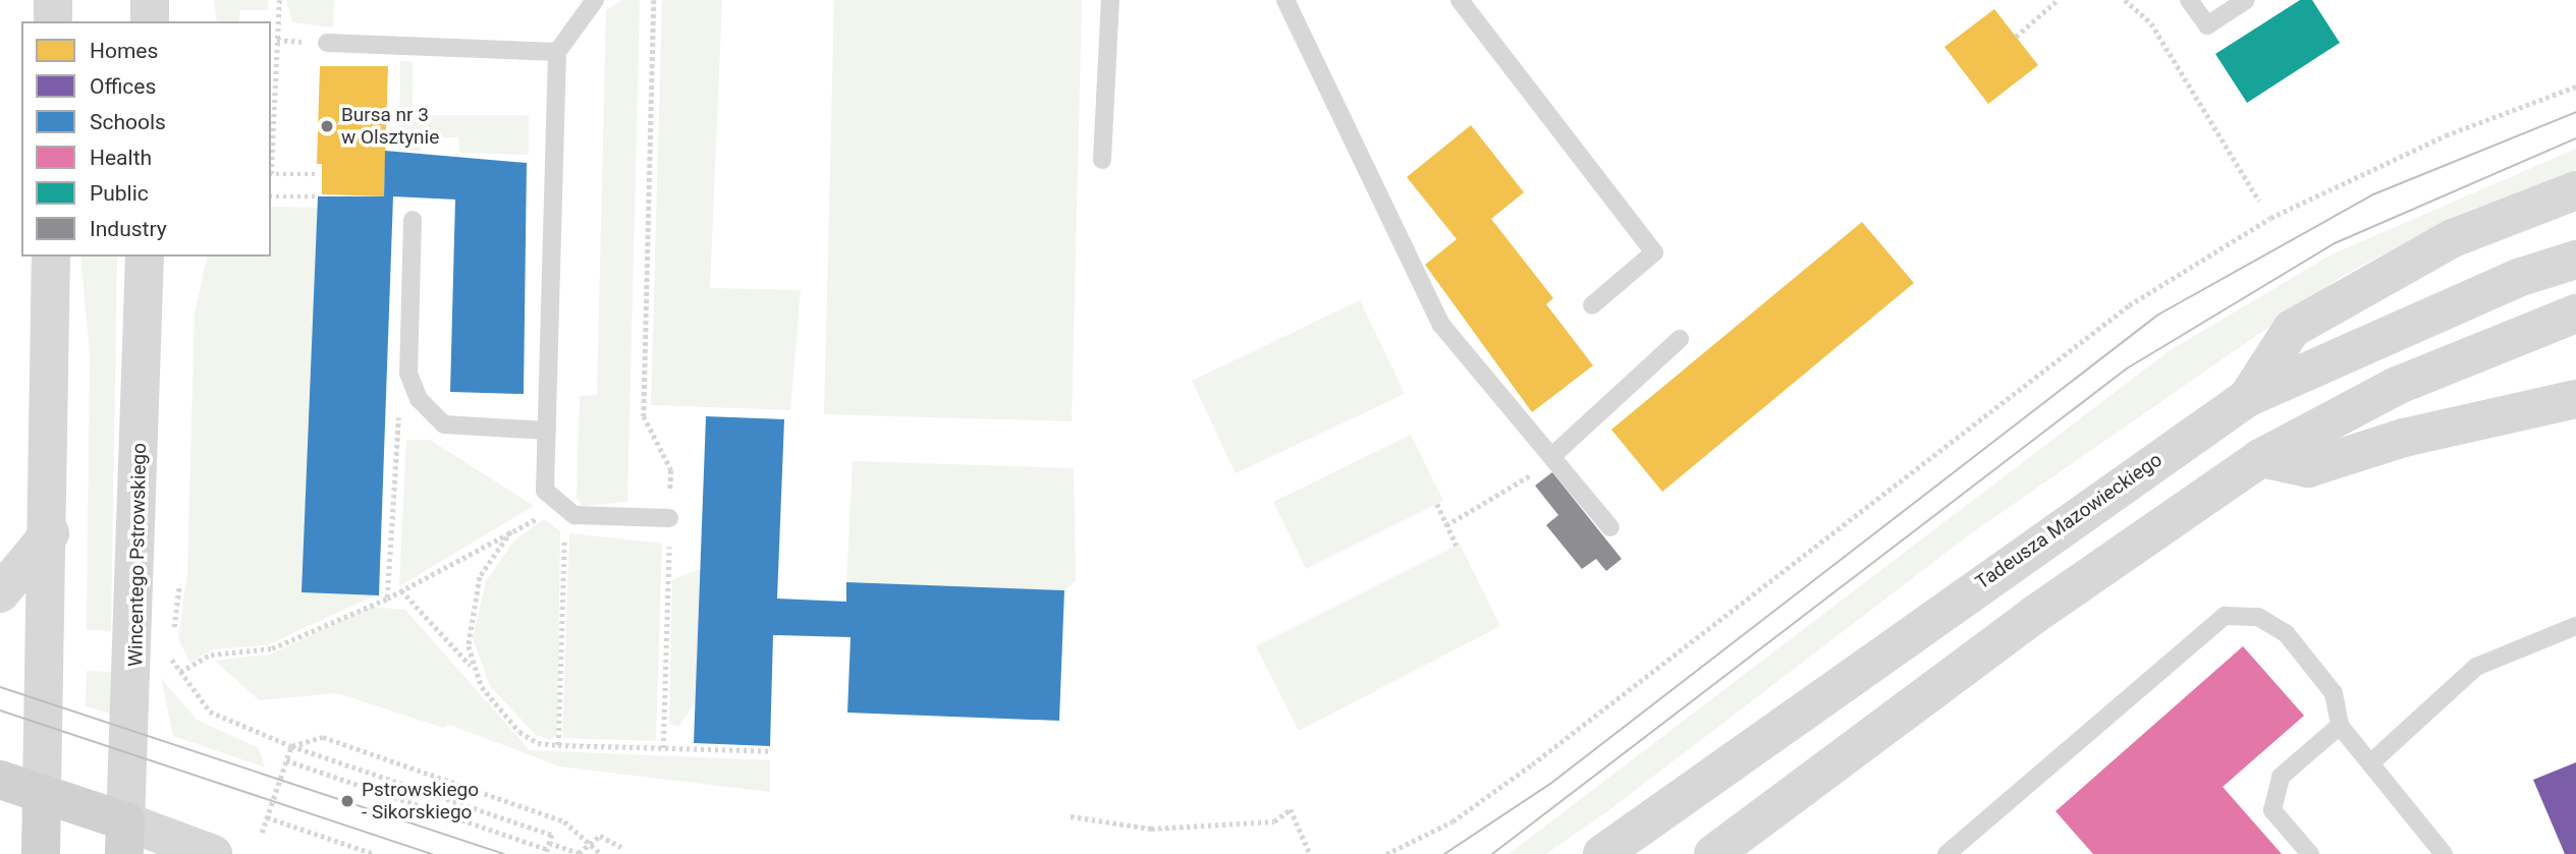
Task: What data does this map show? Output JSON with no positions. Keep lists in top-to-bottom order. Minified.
{"streets":{"street":["Tadeusza Mazowieckiego","Wincentego Pstrowskiego"]},"places":["Bursa nr 3 w Olsztynie","Pstrowskiego - Sikorskiego"],"legend":["Homes","Offices","Schools","Health","Public","Industry"]}
